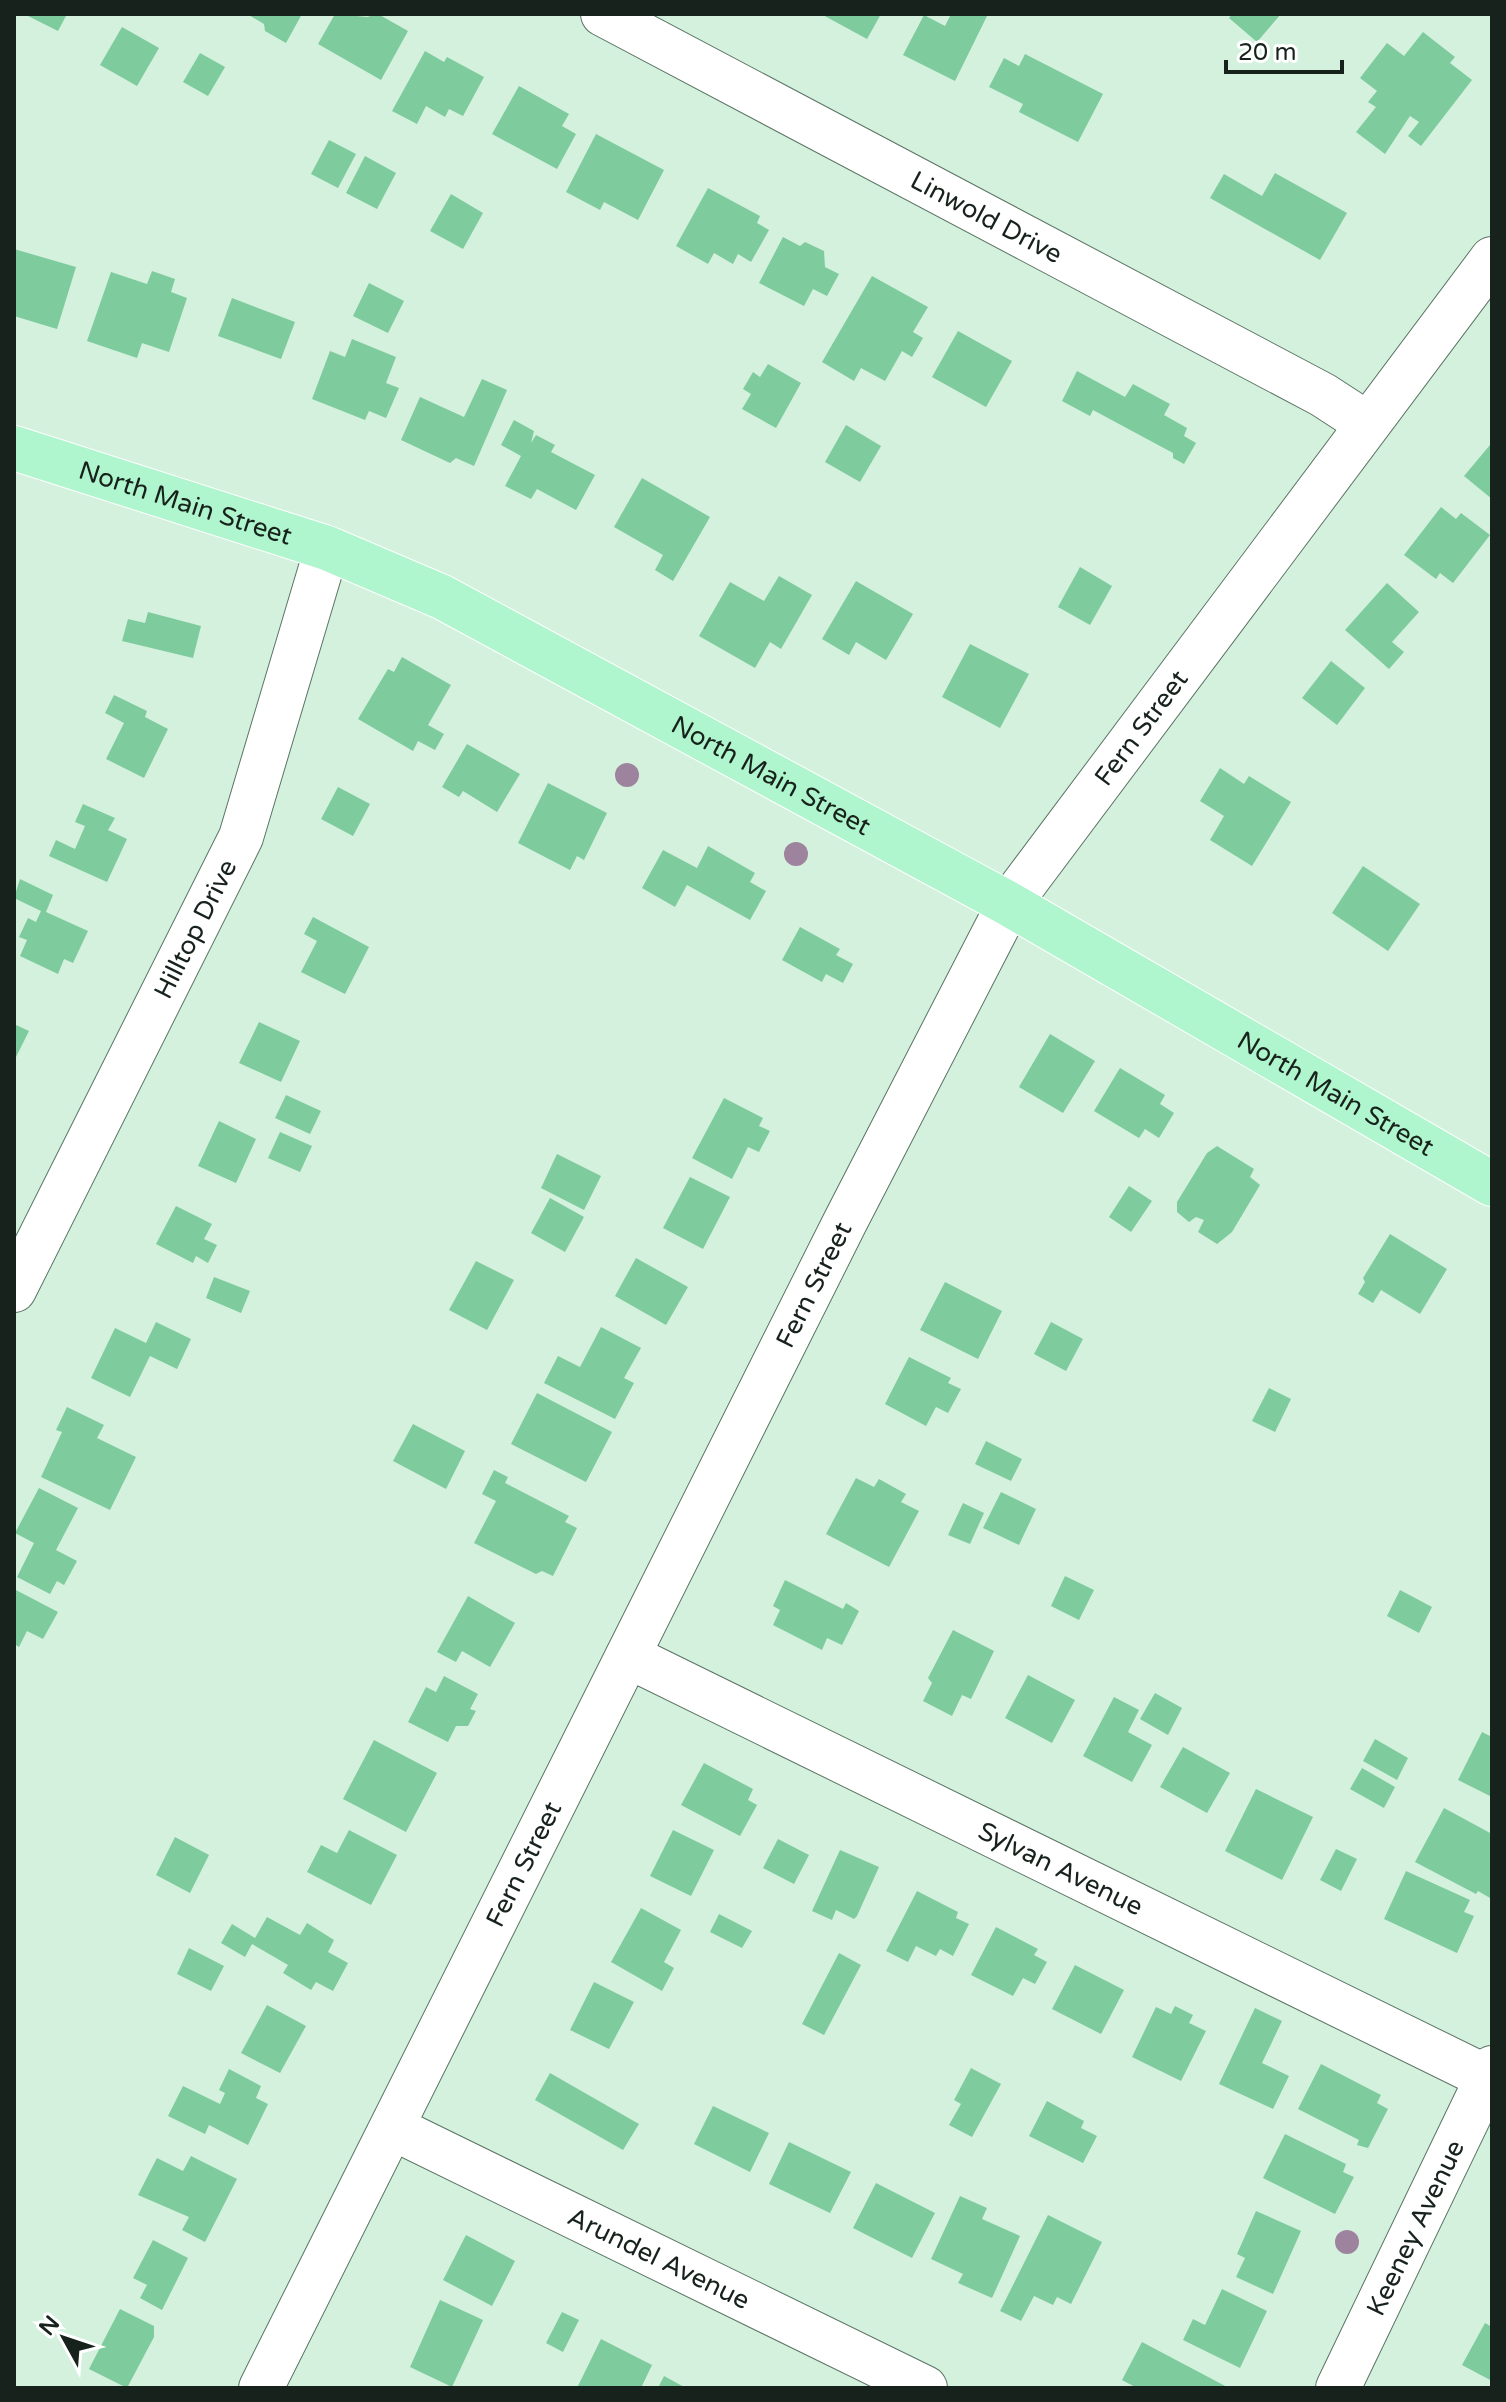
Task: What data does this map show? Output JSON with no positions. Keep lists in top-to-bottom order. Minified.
{"streets":{"main road":["North Main Street"],"street":["Linwold Drive","Fern Street","Hilltop Drive","Sylvan Avenue","Keeney Avenue","Arundel Avenue"]},"crossings":[["Linwold Drive","Fern Street"],["North Main Street","Fern Street"],["North Main Street","Hilltop Drive"],["Fern Street","Sylvan Avenue"],["Fern Street","Arundel Avenue"],["Sylvan Avenue","Keeney Avenue"]],"scale_bar":"20 m","north":"top left"}
